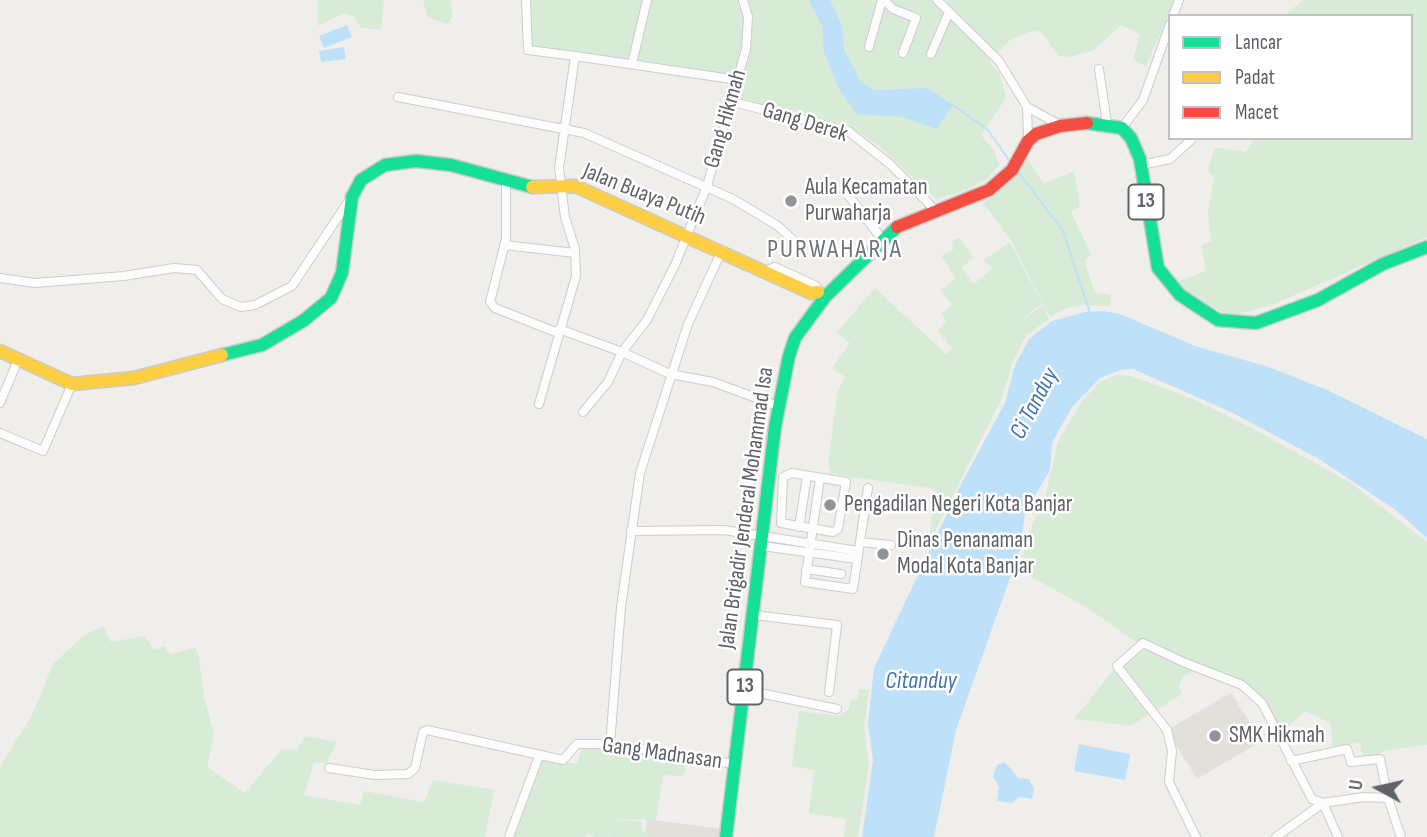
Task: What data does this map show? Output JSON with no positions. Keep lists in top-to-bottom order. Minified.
{"streets":{"main road":["Jalan Buaya Putih","13","Jalan Brigadir Jenderal Mohammad Isa"],"street":["Gang Hikmah","Gang Derek","Gang Madnasan"]},"crossings":[["Gang Hikmah","Gang Derek"],["Gang Hikmah","Jalan Buaya Putih"],["Gang Derek","Jalan Brigadir Jenderal Mohammad Isa"],["Jalan Buaya Putih","Jalan Brigadir Jenderal Mohammad Isa"],["Jalan Brigadir Jenderal Mohammad Isa","Gang Madnasan"]],"districts":["PURWAHARJA"],"water":["Ci Tanduy","Citanduy"],"places":["Aula Kecamatan Purwaharja","Pengadilan Negeri Kota Banjar","Dinas Penanaman Modal Kota Banjar","SMK Hikmah"],"legend":["Lancar","Padat","Macet"],"north":"left"}
